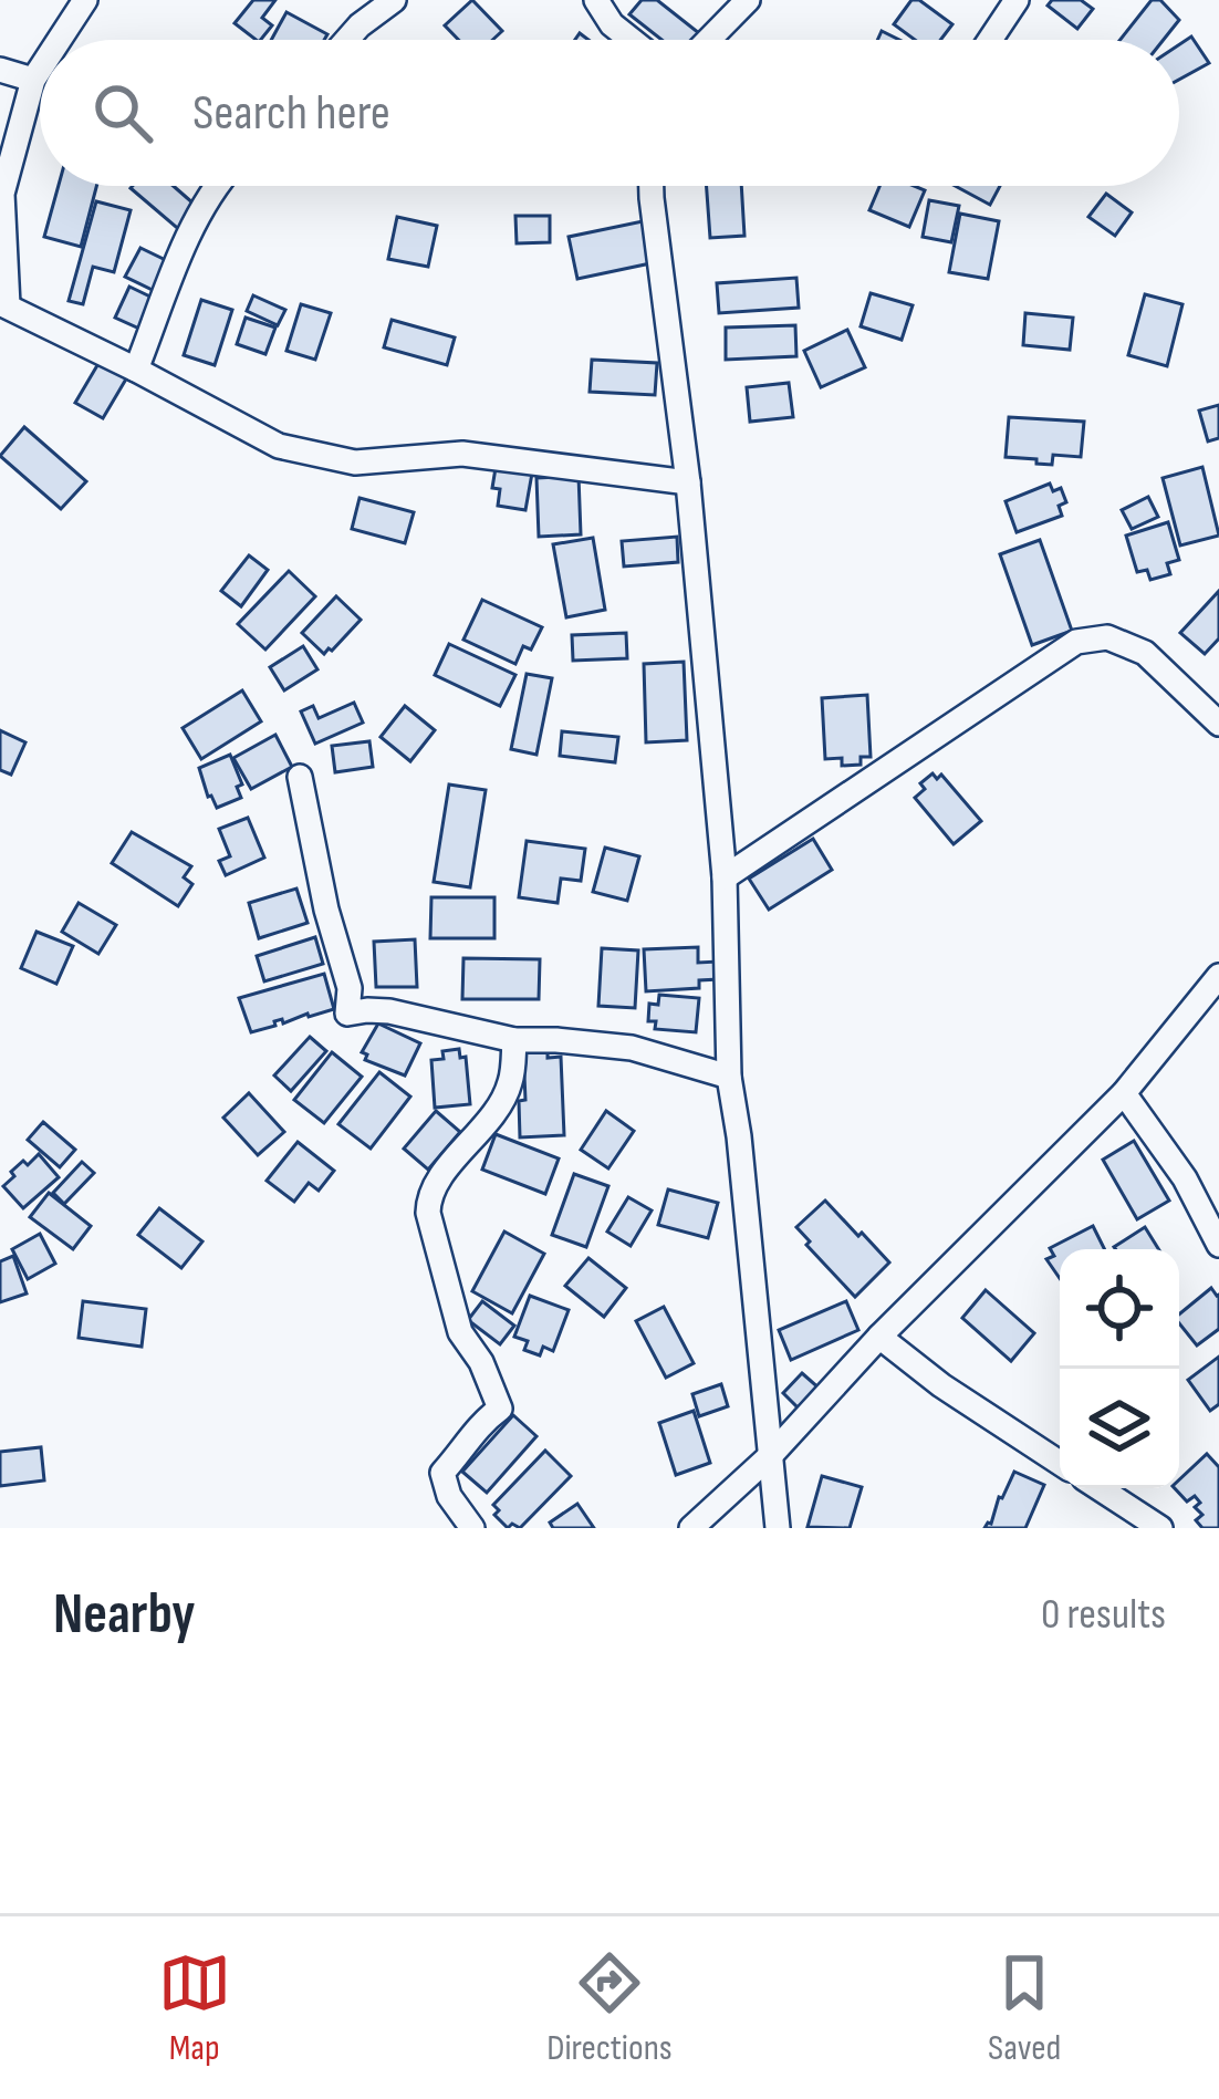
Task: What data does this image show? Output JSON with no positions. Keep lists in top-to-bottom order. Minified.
{"page":{"search":"Search here","heading":["Nearby","0 results"],"nav":["Map","Directions","Saved"]}}
